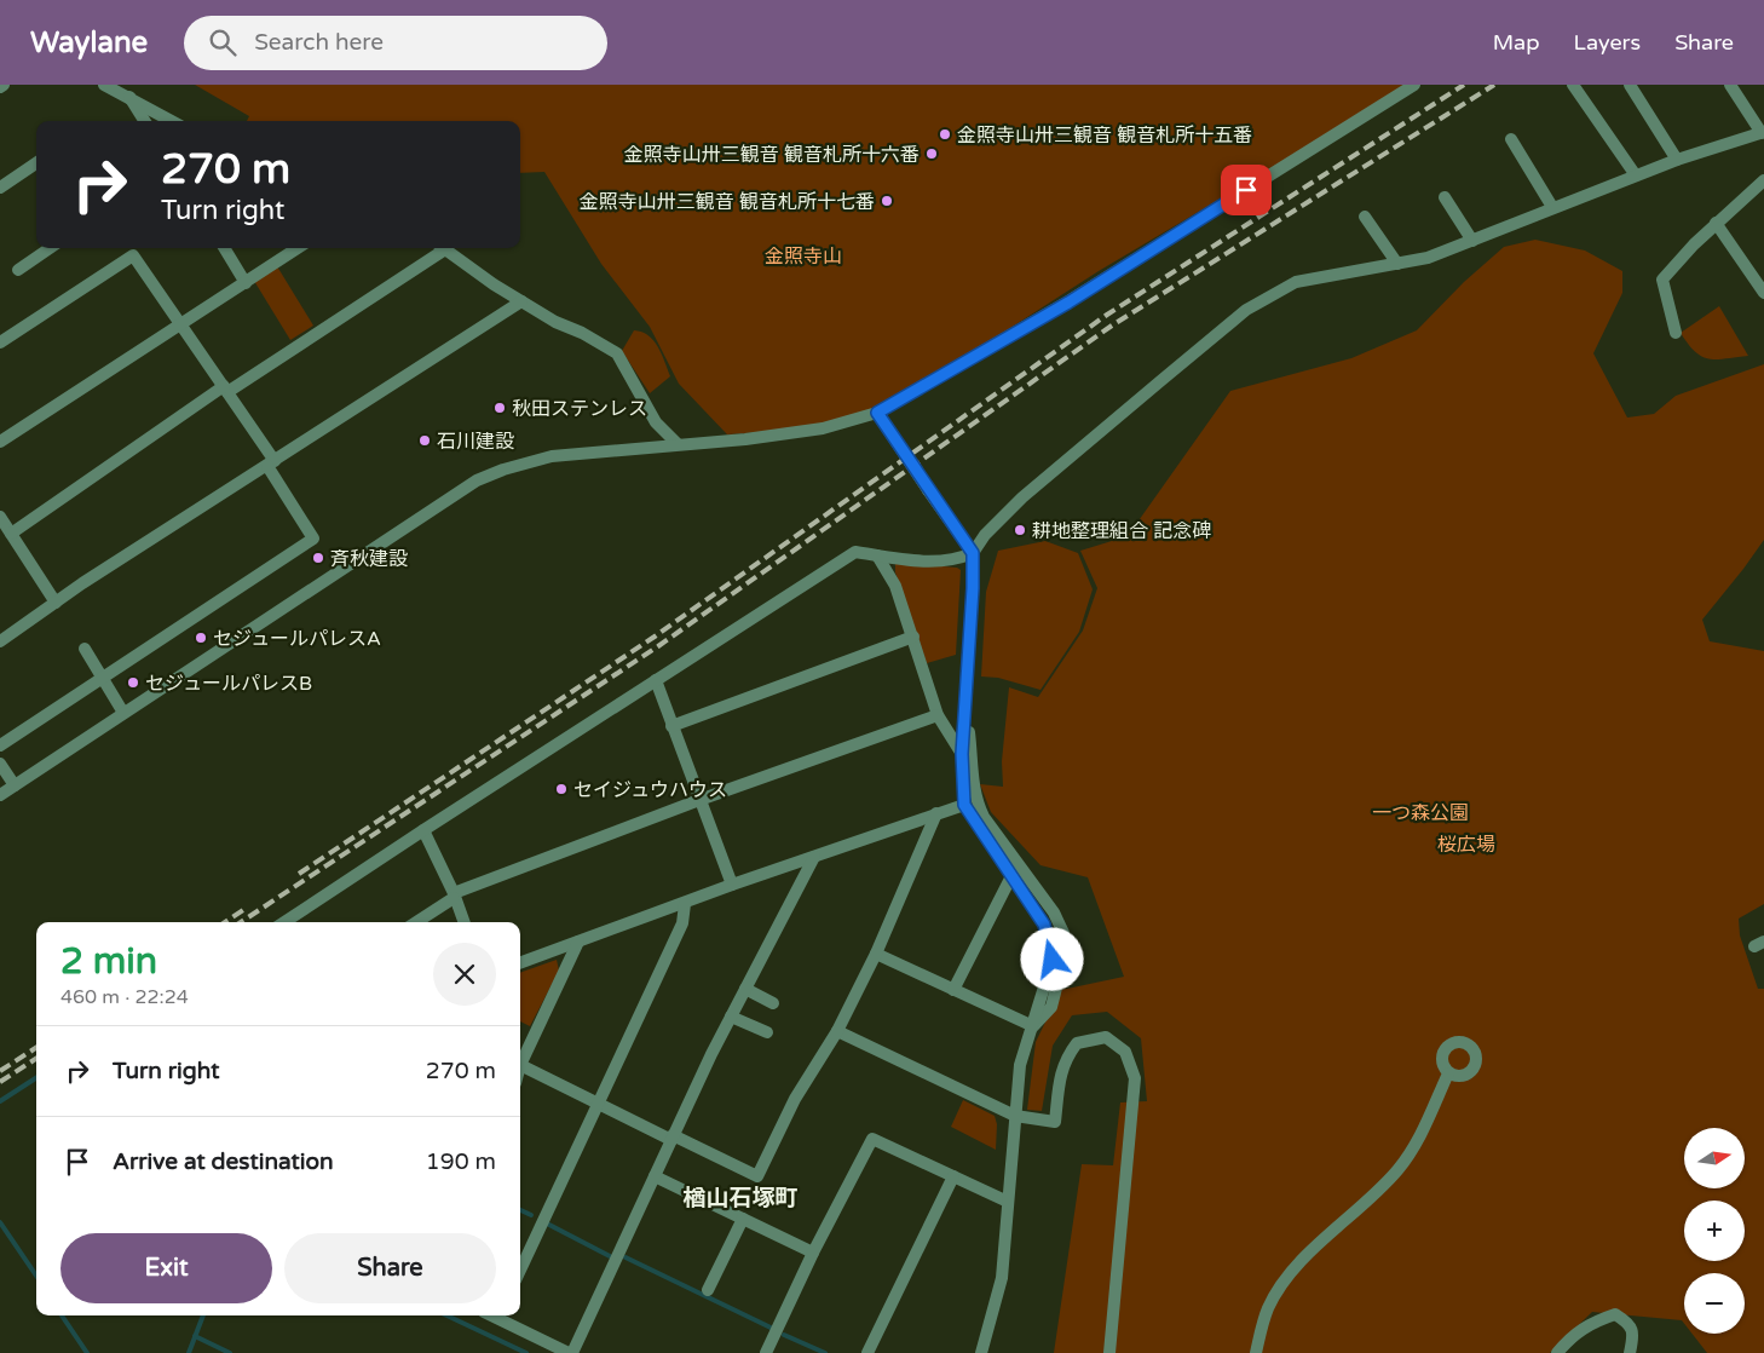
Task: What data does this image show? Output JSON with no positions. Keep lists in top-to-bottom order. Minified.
{"districts":["楢山石塚町"],"parks":["金照寺山","一つ森公園","桜広場"],"places":["金照寺山卅三観音 観音札所十五番","金照寺山卅三観音 観音札所十六番","金照寺山卅三観音 観音札所十七番","秋田ステンレス","石川建設","耕地整理組合 記念碑","斉秋建設","セジュールパレスA","セジュールパレスB","セイジュウハウス"],"north":"right","page":{"header":"Waylane","search":"Search here","nav":["Map","Layers","Share"],"turn":["270 m","Turn right"],"heading":["2 min","460 m · 22:24"],"list":[{"name":"Turn right","value":"270 m"},{"name":"Arrive at destination","value":"190 m"}],"map_buttons":["+","−"],"buttons":["Exit","Share"]}}
